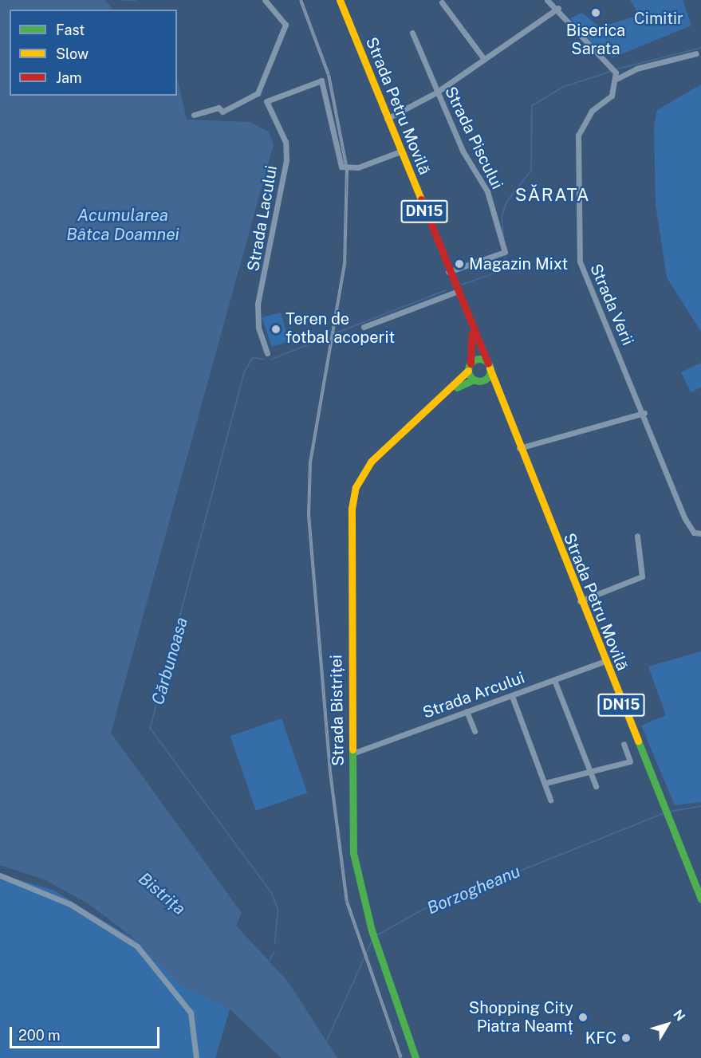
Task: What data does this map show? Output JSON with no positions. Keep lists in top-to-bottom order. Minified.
{"streets":{"main road":["Strada Petru Movilă","DN15","Strada Bistriței"],"street":["Strada Piscului","Strada Lacului","Strada Verii","Strada Arcului"]},"crossings":[["Strada Petru Movilă","Strada Piscului"],["Strada Petru Movilă","DN15"],["Strada Petru Movilă","Strada Arcului"],["Strada Petru Movilă","Strada Bistriței"],["DN15","Strada Bistriței"],["Strada Arcului","Strada Bistriței"]],"districts":["SĂRATA"],"water":["Acumularea Bâtca Doamnei","Cărbunoasa","Borzogheanu","Bistrița"],"parks":["Cimitir"],"places":["Biserica Sarata","Magazin Mixt","Teren de fotbal acoperit","Shopping City Piatra Neamț","KFC"],"legend":["Fast","Slow","Jam"],"scale_bar":"200 m","north":"top right"}
